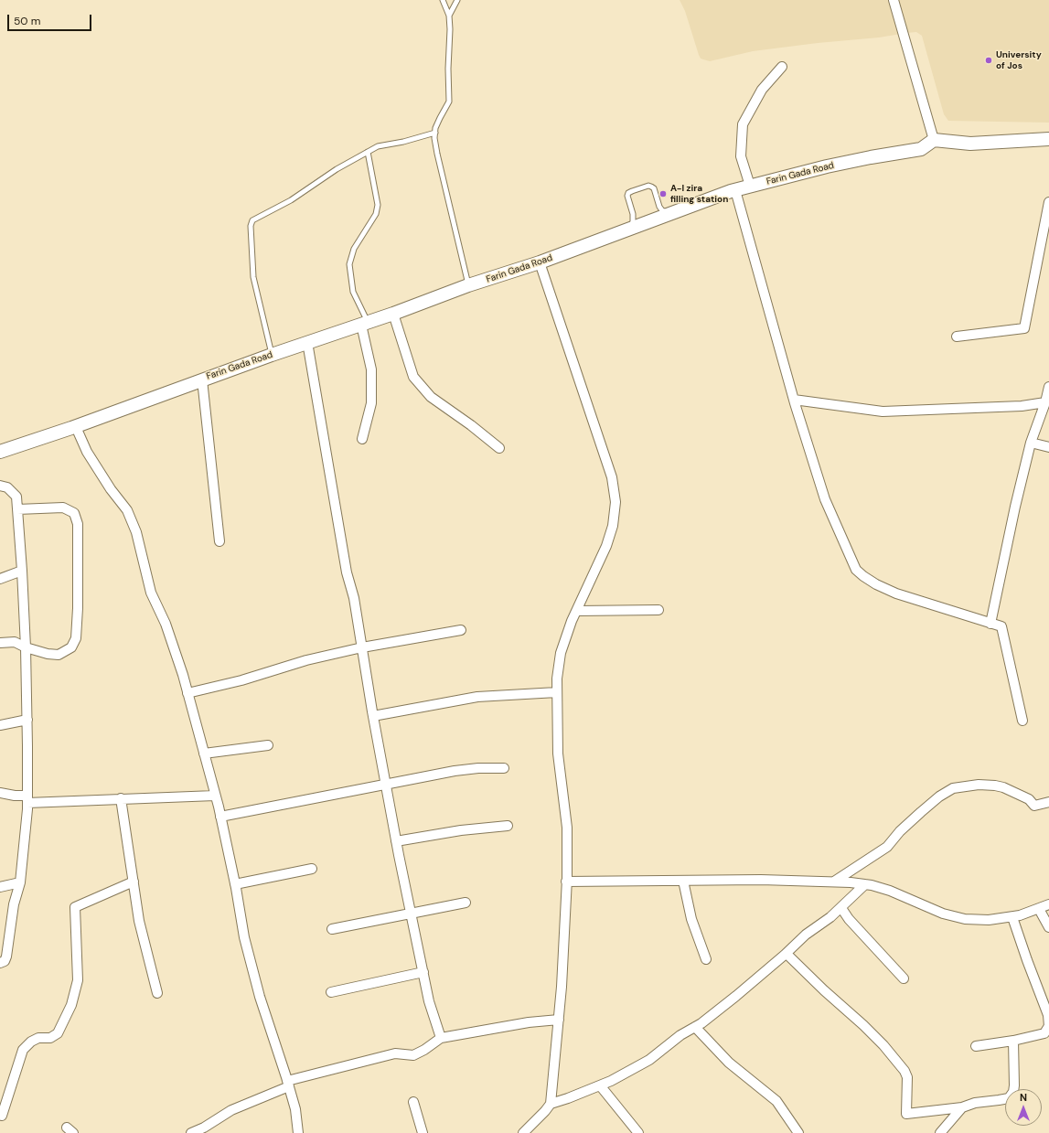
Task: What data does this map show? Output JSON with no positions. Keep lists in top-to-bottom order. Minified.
{"streets":{"main road":["Farin Gada Road"]},"places":["University of Jos","A-l zira filling station"],"scale_bar":"50 m","north":"top"}
